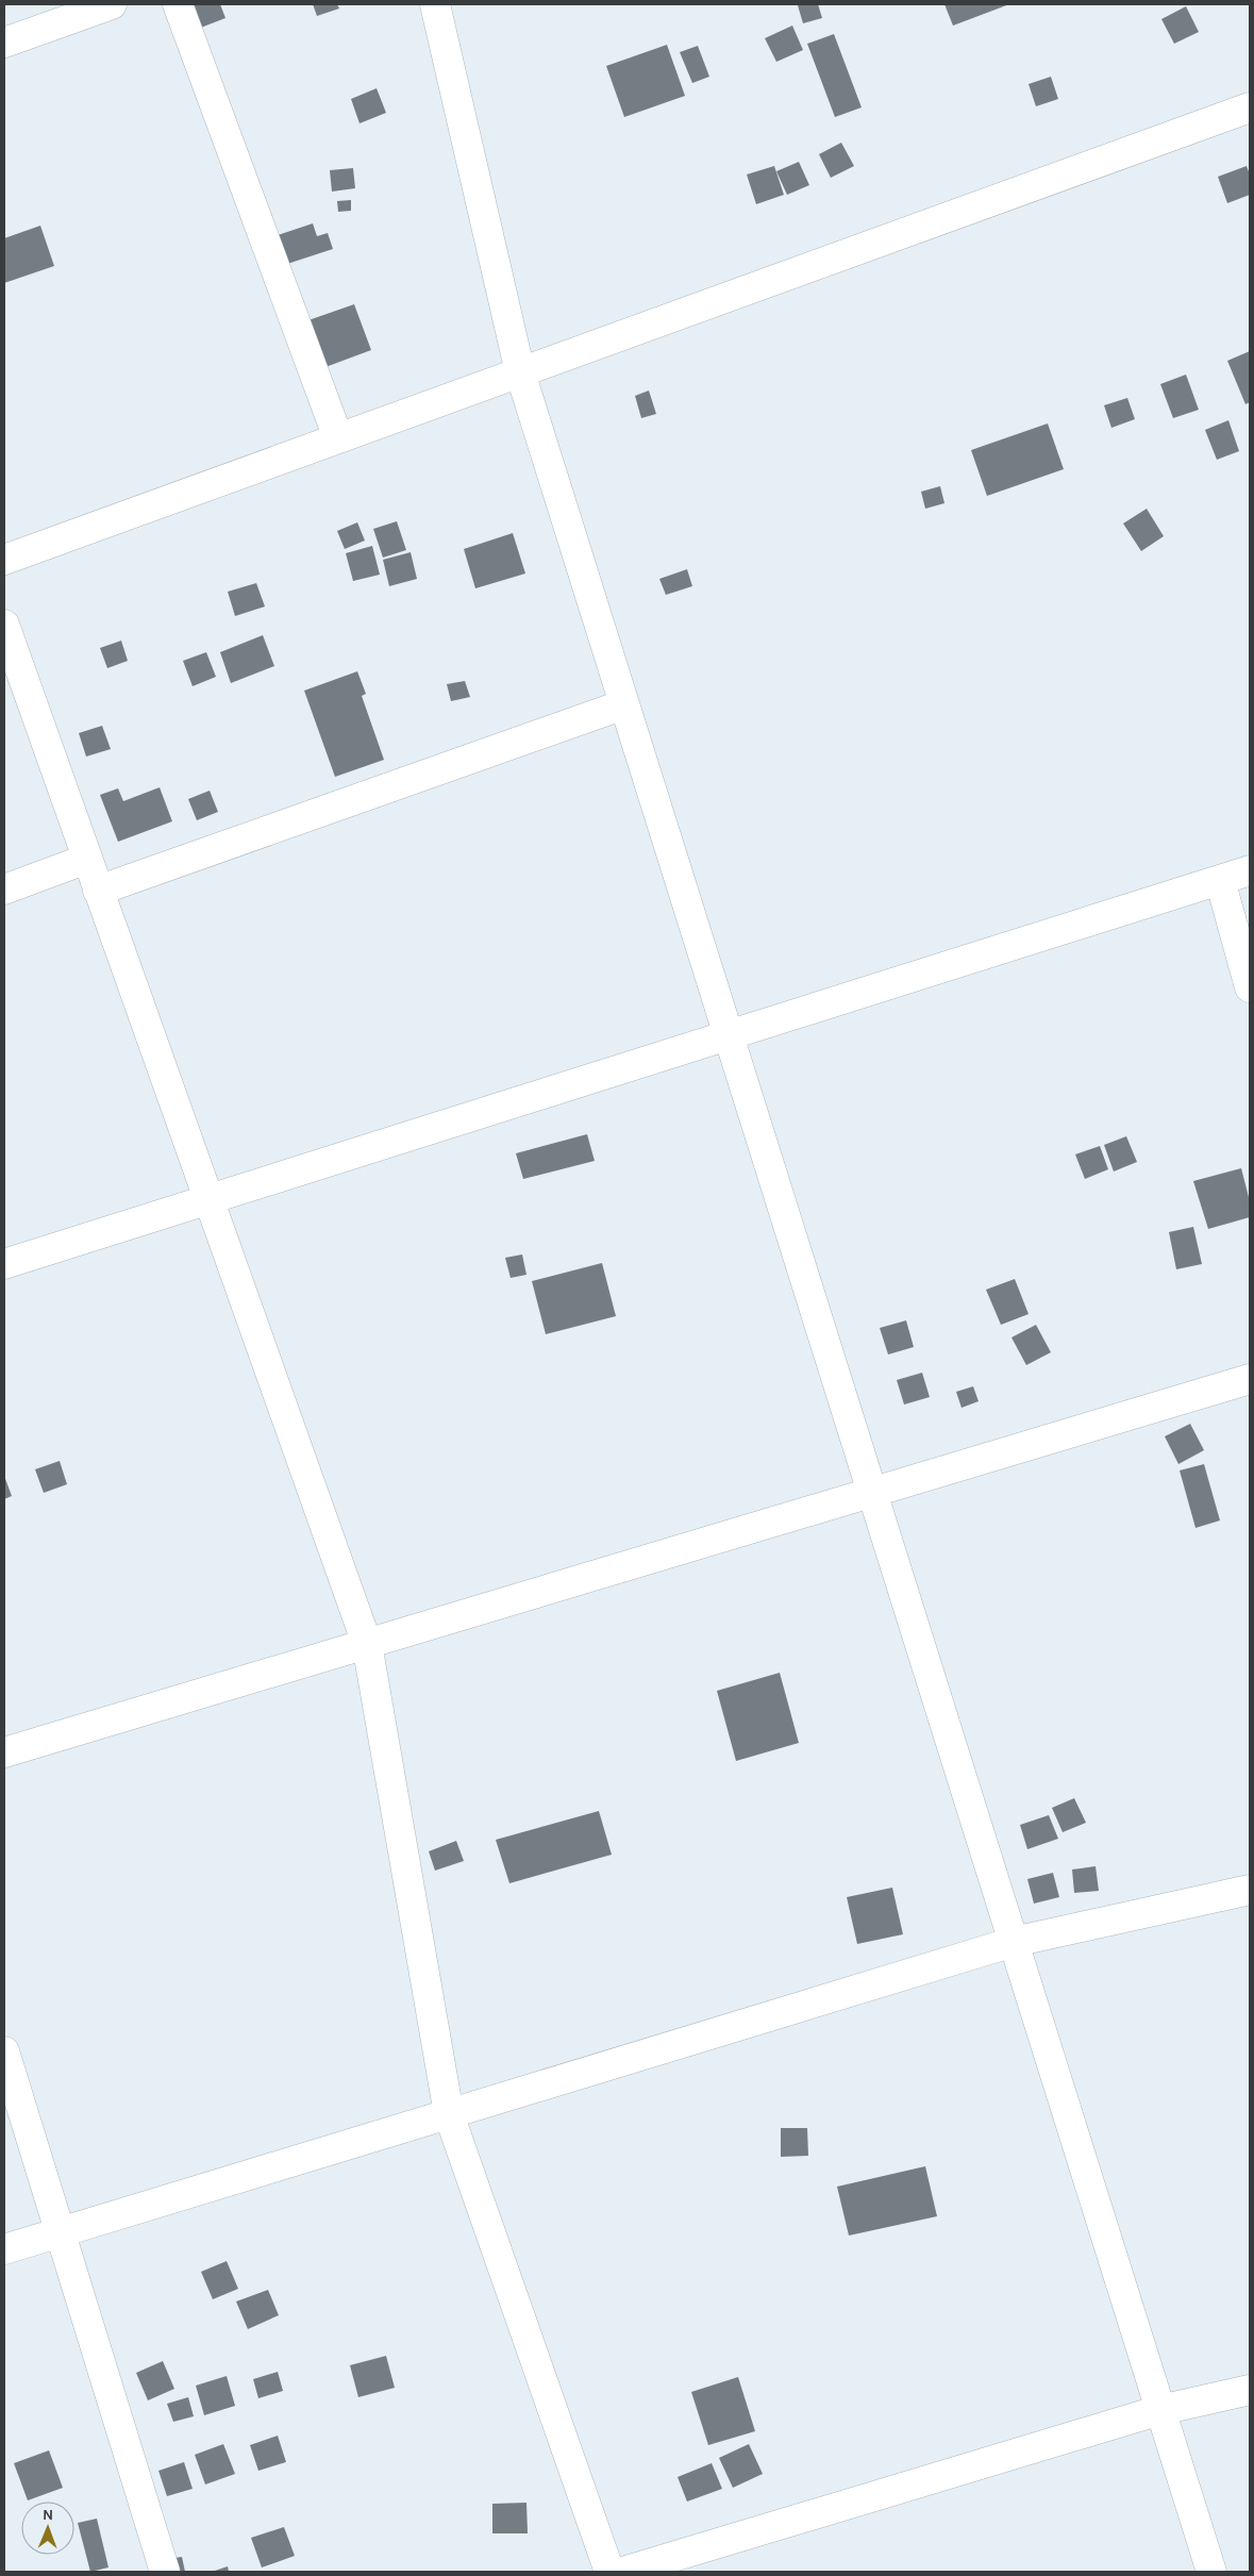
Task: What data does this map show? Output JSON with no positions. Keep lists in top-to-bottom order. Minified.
{"north":"top"}
